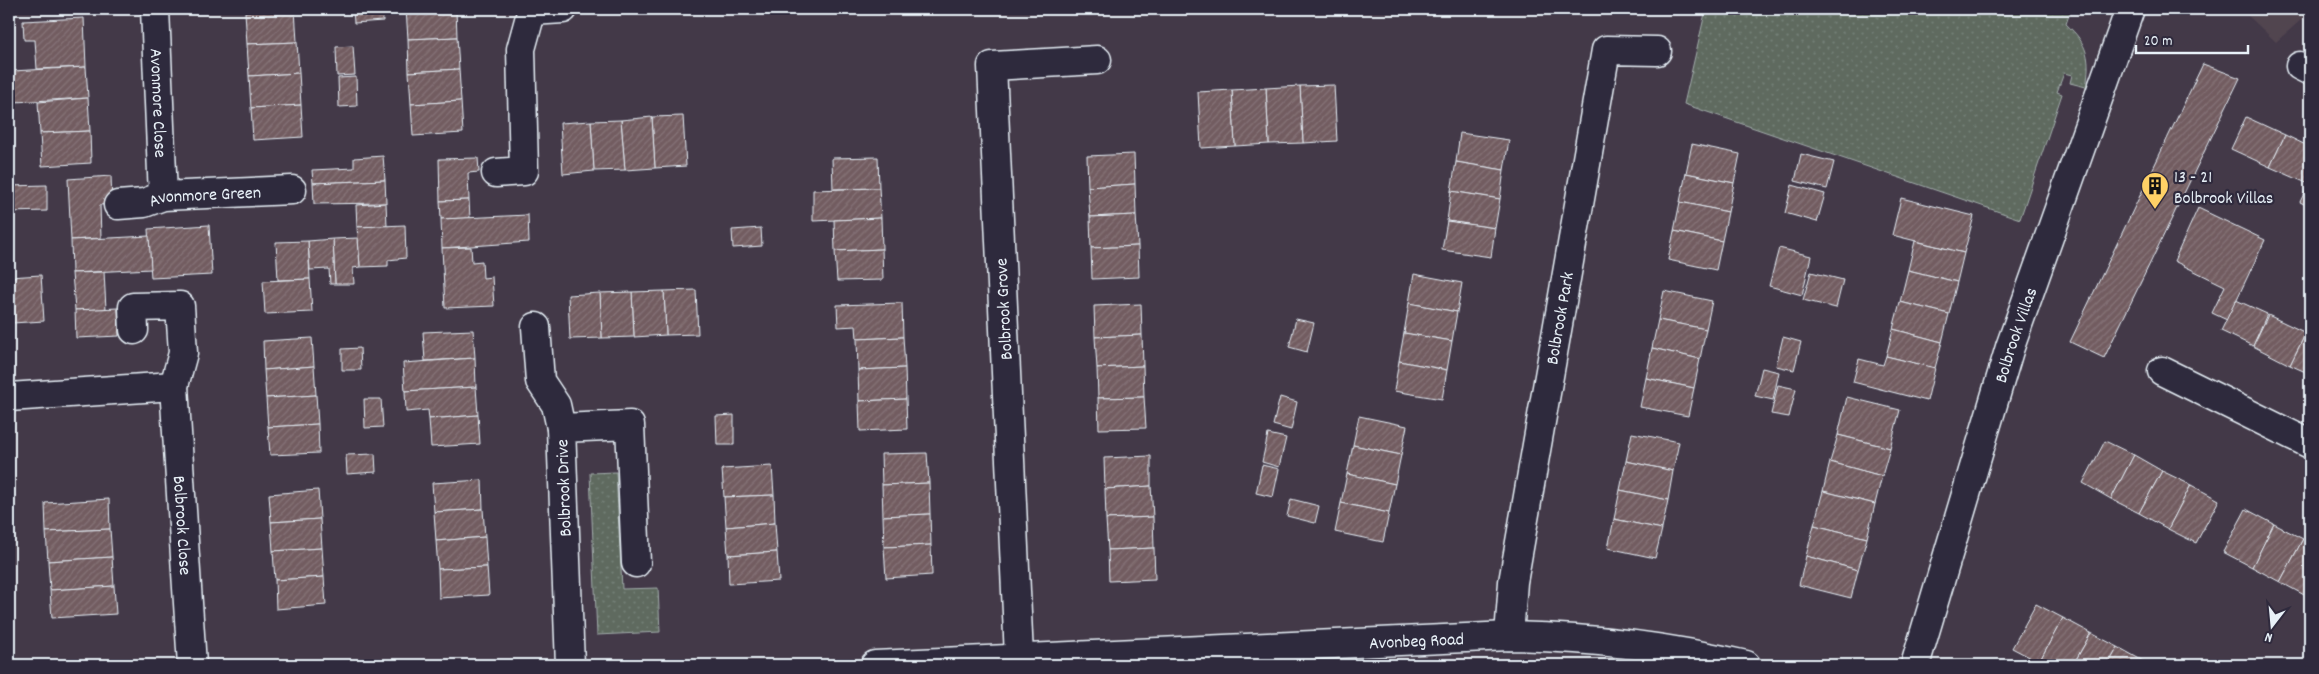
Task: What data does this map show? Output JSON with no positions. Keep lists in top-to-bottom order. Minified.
{"streets":{"street":["Avonmore Close","Avonmore Green","Bolbrook Grove","Bolbrook Park","Bolbrook Villas","Bolbrook Drive","Bolbrook Close","Avonbeg Road"]},"crossings":[["Avonmore Close","Avonmore Green"],["Bolbrook Grove","Avonbeg Road"],["Bolbrook Park","Avonbeg Road"]],"places":{"building":["13 - 21 Bolbrook Villas"]},"scale_bar":"20 m","north":"bottom"}
